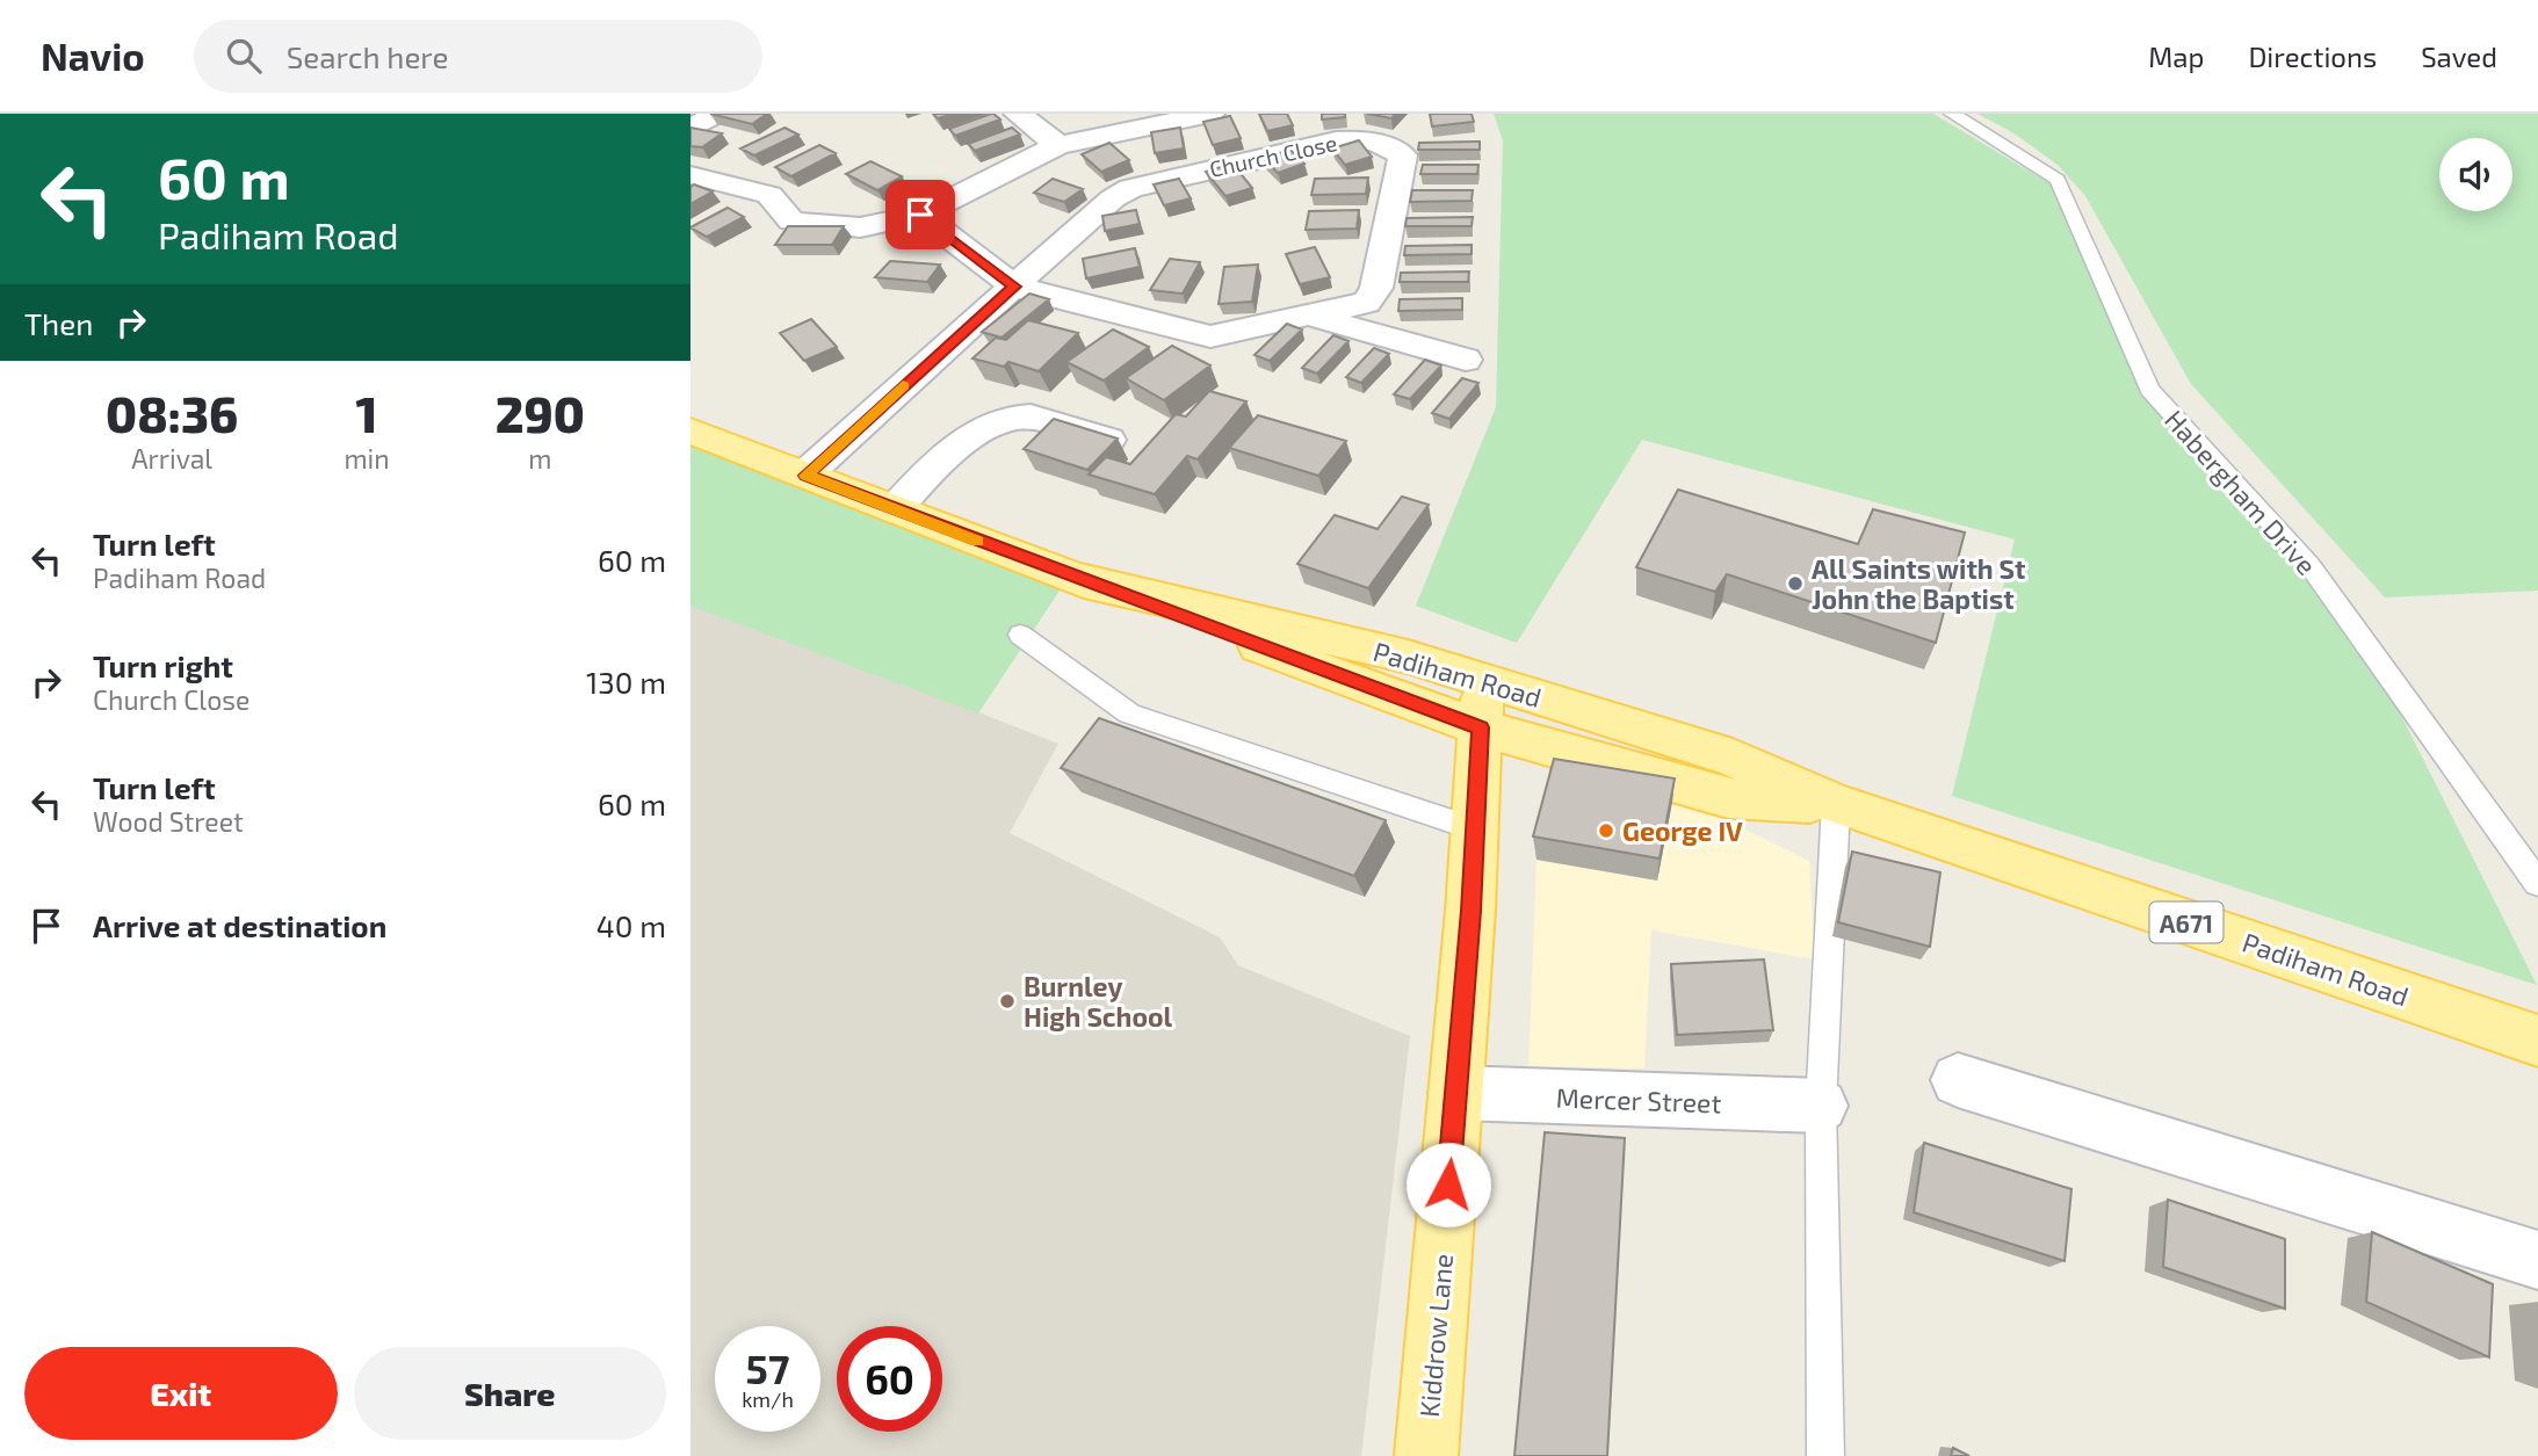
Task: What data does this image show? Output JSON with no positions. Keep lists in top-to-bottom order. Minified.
{"streets":{"main road":["Padiham Road","A671","Kiddrow Lane"],"street":["Church Close","Mercer Street"],"lane":["Habergham Drive"]},"crossings":[["Church Close","Padiham Road"],["Padiham Road","Kiddrow Lane"],["Mercer Street","Kiddrow Lane"]],"places":["All Saints with St John the Baptist","George IV","Burnley High School"],"page":{"header":"Navio","search":"Search here","nav":["Map","Directions","Saved"],"turn":["60 m","Padiham Road"],"then":"Then","eta":["08:36","Arrival","1","min","290","m"],"list":[{"name":"Turn left","note":"Padiham Road","value":"60 m"},{"name":"Turn right","note":"Church Close","value":"130 m"},{"name":"Turn left","note":"Wood Street","value":"60 m"},{"name":"Arrive at destination","value":"40 m"}],"speed":"57 km/h","limit":"60","buttons":["Exit","Share"]}}
